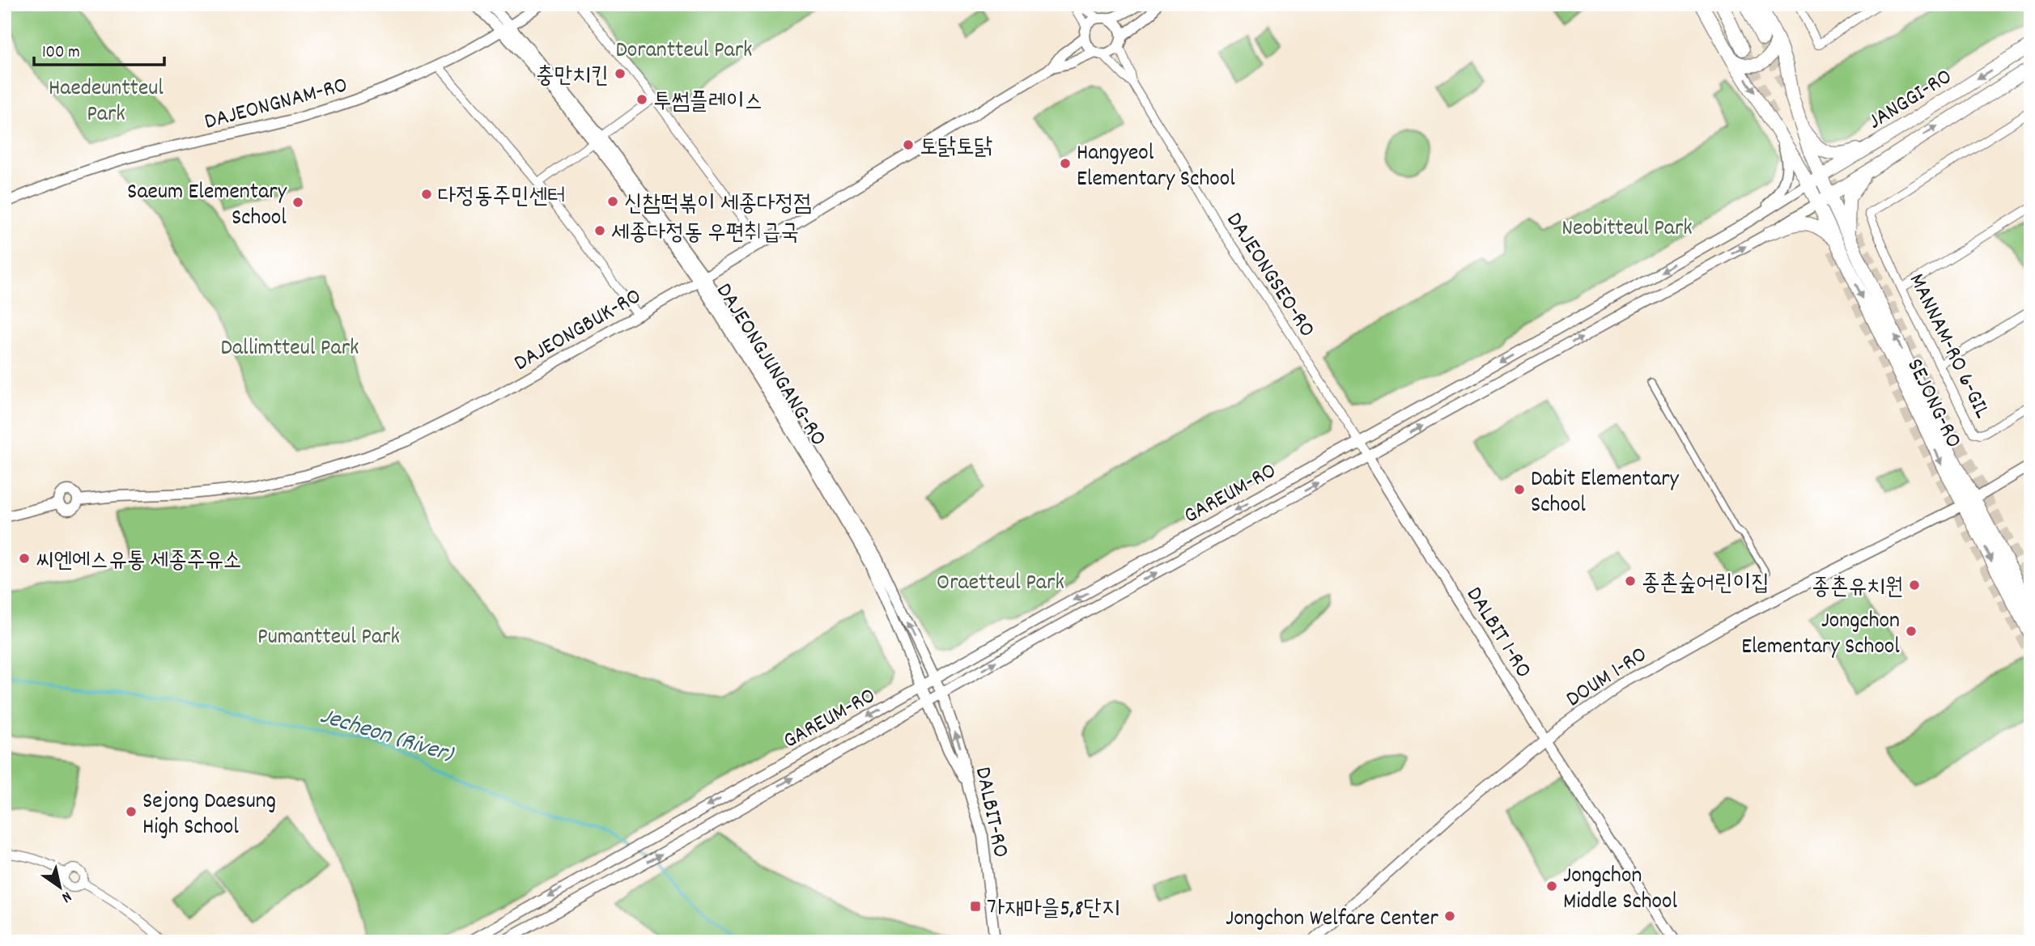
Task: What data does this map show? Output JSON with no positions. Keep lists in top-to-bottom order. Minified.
{"streets":{"main road":["JANGGI-RO","SEJONG-RO"],"street":["DAJEONGNAM-RO","DAJEONGSEO-RO","DAJEONGBUK-RO","MANNAM-RO 6-GIL","DAJEONGJUNGANG-RO","GAREUM-RO","DALBIT 1-RO","DOUM 1-RO","DALBIT-RO"]},"crossings":[["JANGGI-RO","SEJONG-RO"],["JANGGI-RO","GAREUM-RO"],["DAJEONGNAM-RO","DAJEONGJUNGANG-RO"],["DAJEONGSEO-RO","GAREUM-RO"],["DAJEONGSEO-RO","DALBIT 1-RO"],["DAJEONGBUK-RO","DAJEONGJUNGANG-RO"],["DAJEONGJUNGANG-RO","GAREUM-RO"],["DAJEONGJUNGANG-RO","DALBIT-RO"],["SEJONG-RO","GAREUM-RO"],["SEJONG-RO","DOUM 1-RO"],["GAREUM-RO","DALBIT 1-RO"],["GAREUM-RO","DALBIT-RO"],["DALBIT 1-RO","DOUM 1-RO"]],"one_way":["DALBIT-RO"],"water":["Jecheon (River)"],"parks":["Dorantteul Park","Haedeuntteul Park","Neobitteul Park","Dallimtteul Park","Oraetteul Park","Pumantteul Park"],"places":{"other":["충만치킨","투썸플레이스","토닭토닭","Hangyeol Elementary School","다정동주민센터","신참떡볶이 세종다정점","Saeum Elementary School","세종다정동 우편취급국","Dabit Elementary School","씨엔에스유통 세종주유소","종촌숲어린이집","종촌유치원","Jongchon Elementary School","Sejong Daesung High School","Jongchon Middle School","Jongchon Welfare Center"],"transit":["가재마을5,8단지"]},"scale_bar":"100 m","north":"bottom right"}
